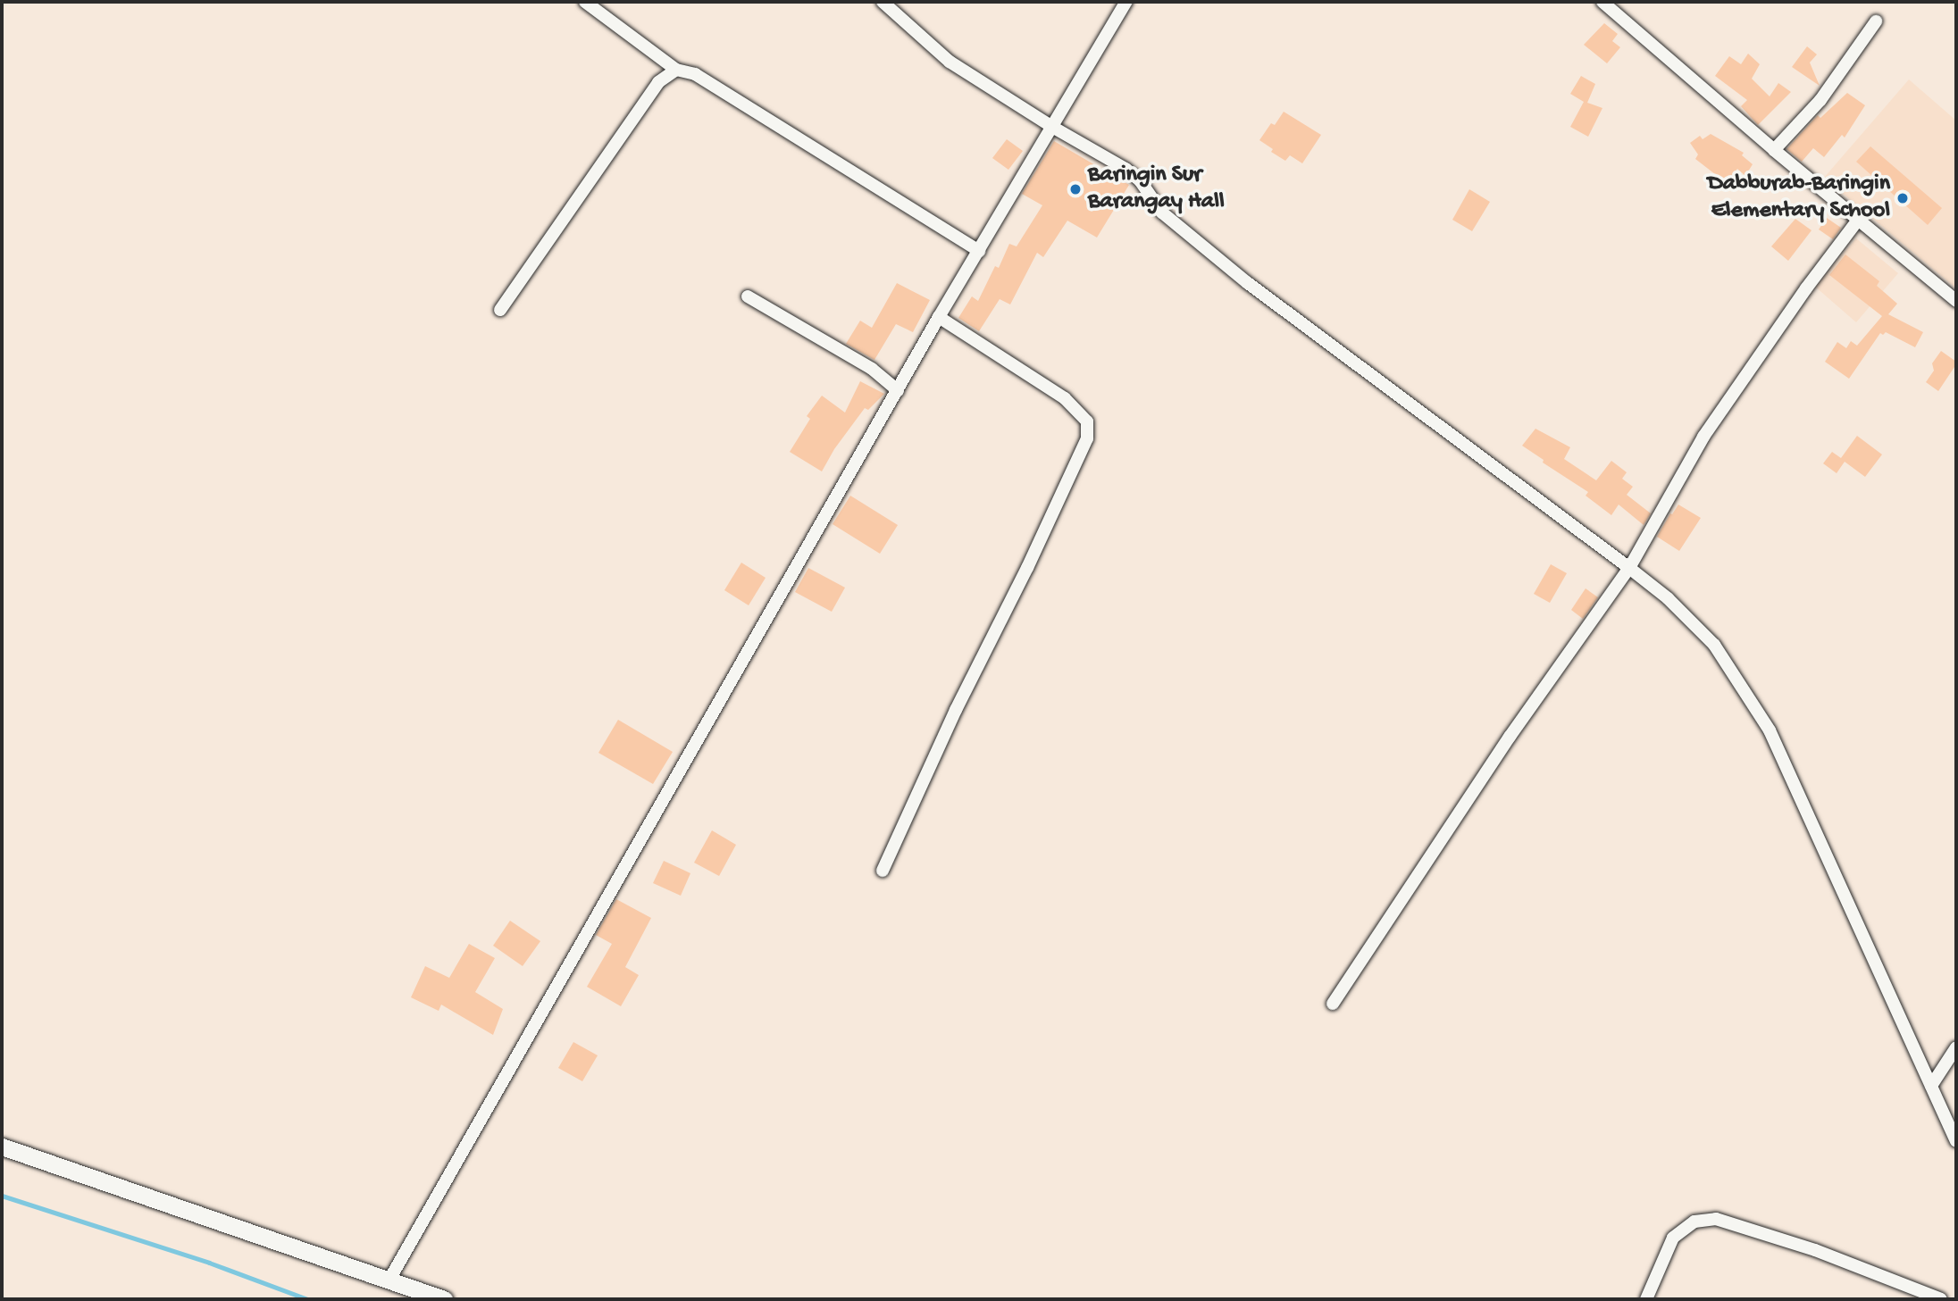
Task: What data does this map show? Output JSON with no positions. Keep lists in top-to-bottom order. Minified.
{"places":["Baringin Sur Barangay Hall","Dabburab-Baringin Elementary School"]}
